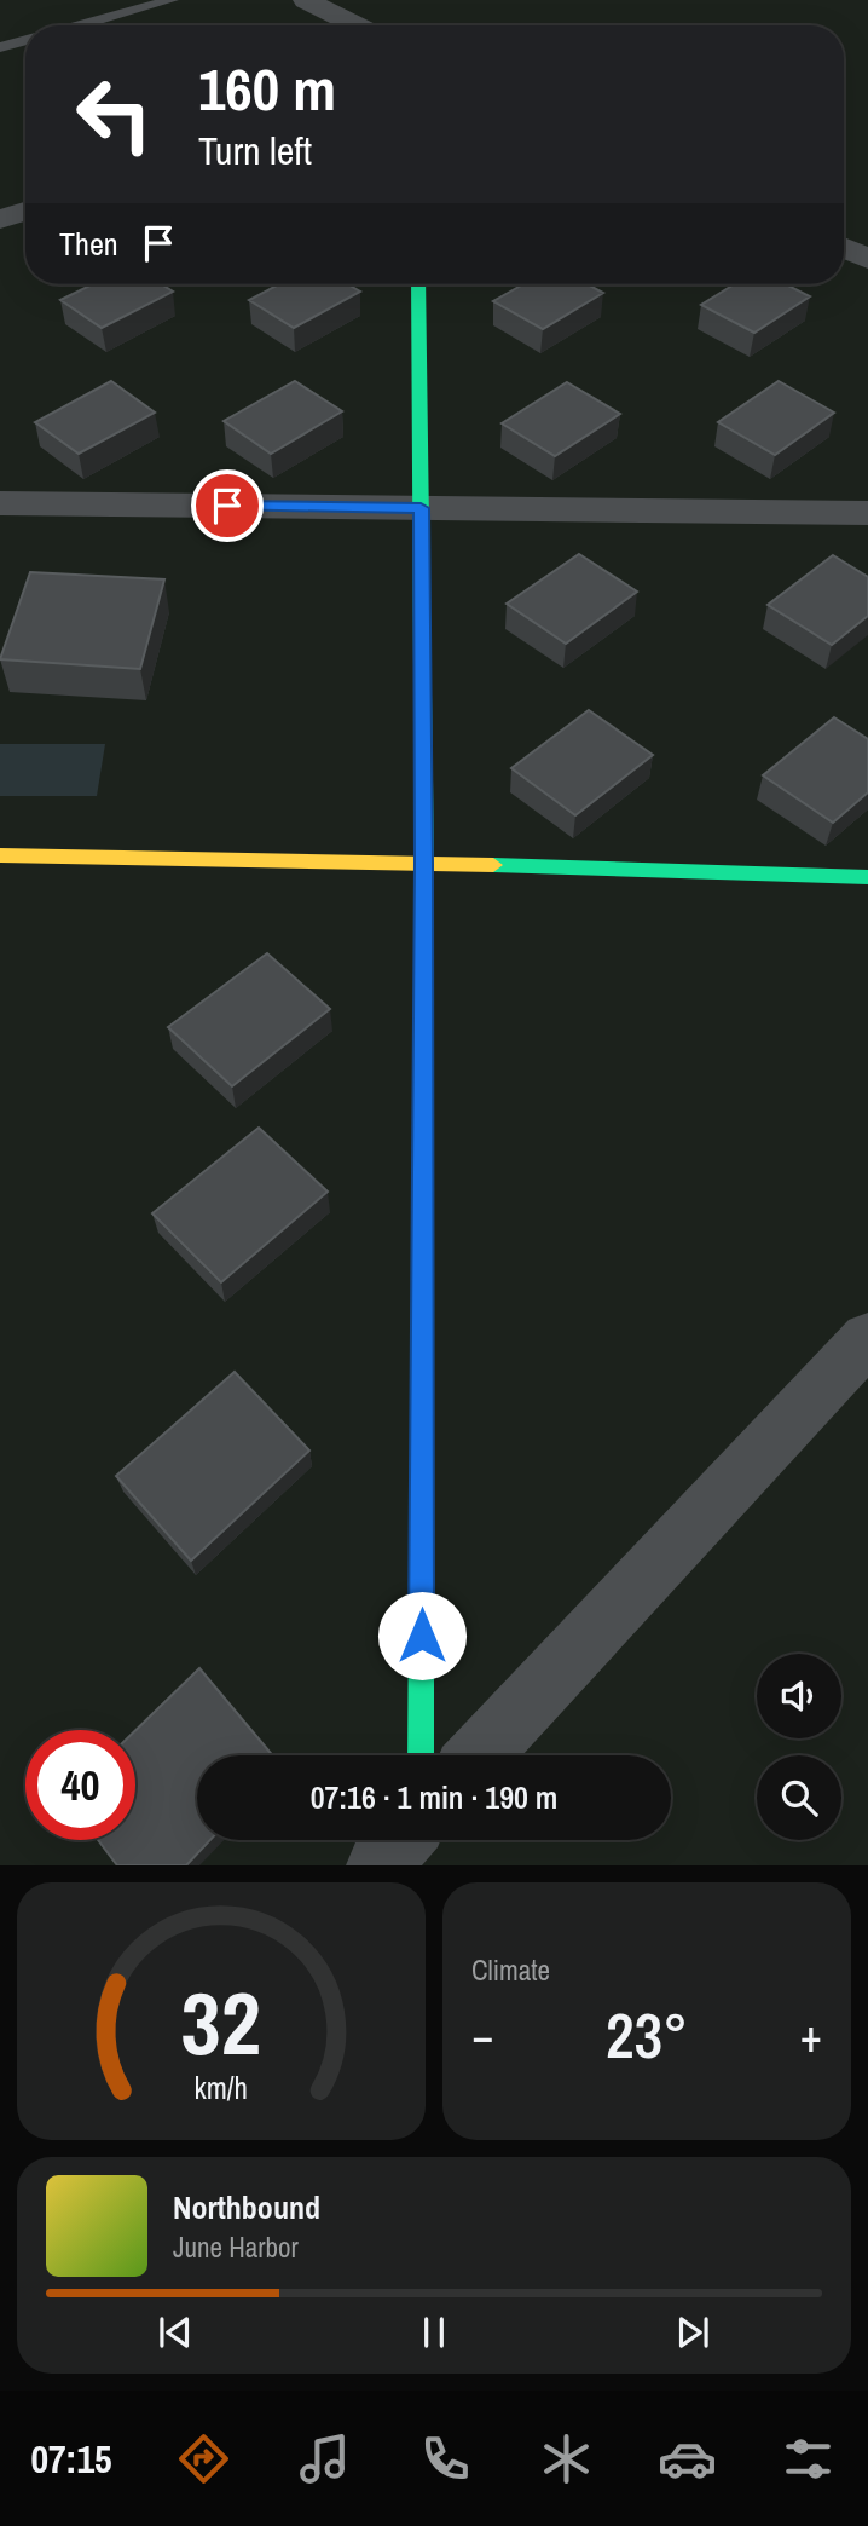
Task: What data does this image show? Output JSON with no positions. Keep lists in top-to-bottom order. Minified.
{"page":{"turn":["160 m","Turn left"],"then":"Then","limit":"40","trip":"07:16 · 1 min · 190 m","tile":"Climate","heat":["−","23°","+"],"song":["Northbound","June Harbor"],"tabs":"07:15","gauge":["32","km/h"]}}
